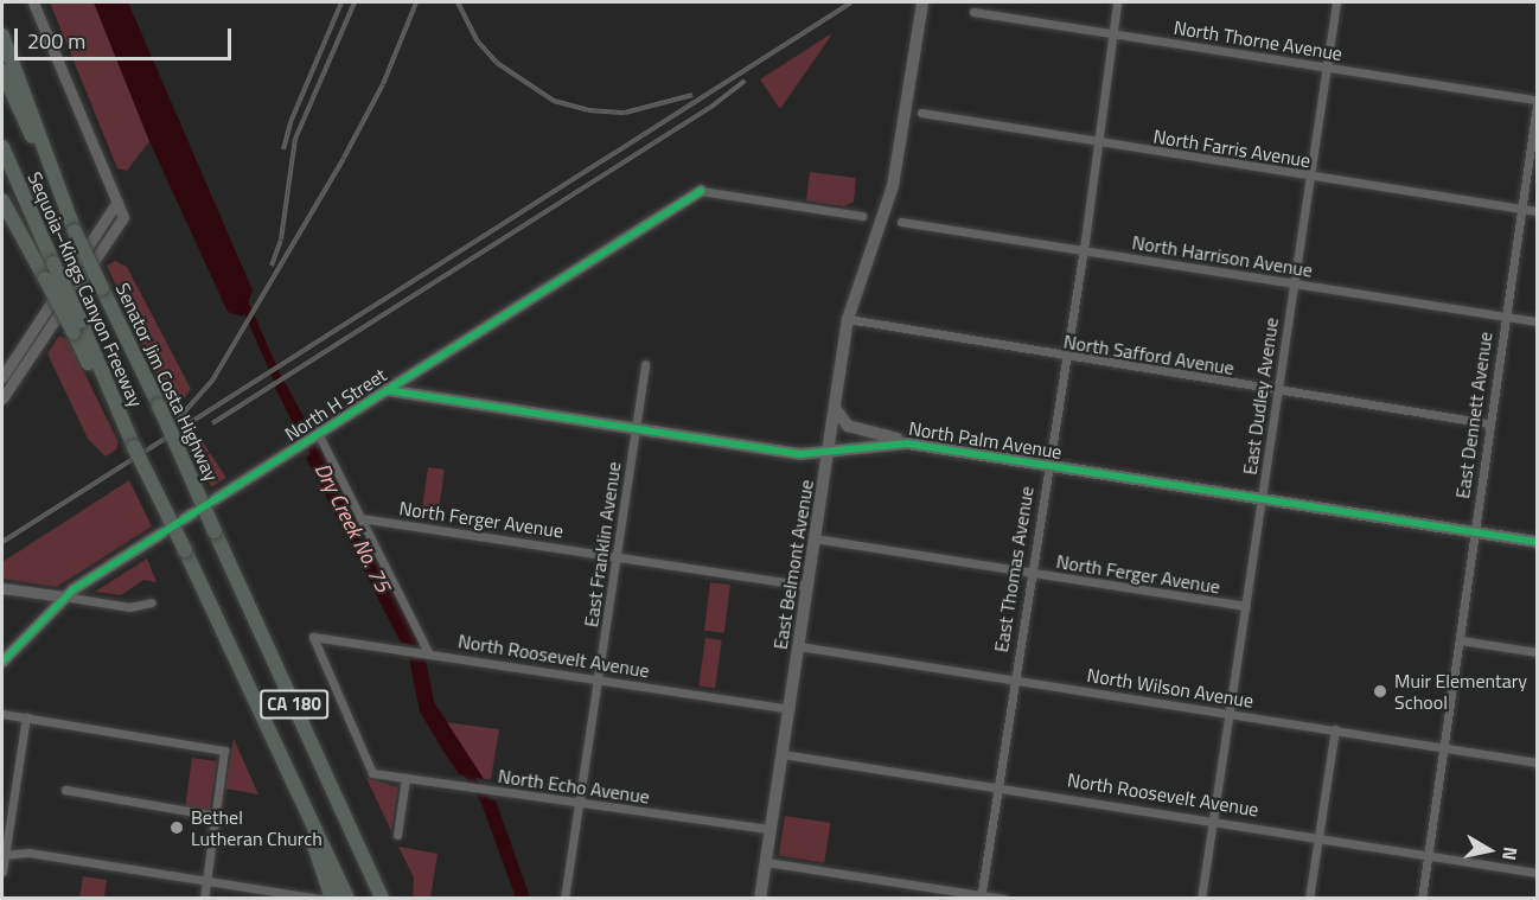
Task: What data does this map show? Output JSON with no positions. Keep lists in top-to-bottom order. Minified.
{"streets":{"highway":["Sequoia–Kings Canyon Freeway","Senator Jim Costa Highway","CA 180"],"main road":["North H Street","North Palm Avenue","East Belmont Avenue"],"street":["North Thorne Avenue","North Farris Avenue","North Harrison Avenue","North Safford Avenue","East Dudley Avenue","East Dennett Avenue","North Ferger Avenue","East Franklin Avenue","East Thomas Avenue","North Roosevelt Avenue","North Wilson Avenue","North Echo Avenue"]},"crossings":[["North Thorne Avenue","East Dudley Avenue"],["North Thorne Avenue","East Dennett Avenue"],["North Thorne Avenue","East Thomas Avenue"],["North Farris Avenue","East Dudley Avenue"],["North Farris Avenue","East Dennett Avenue"],["North Farris Avenue","East Thomas Avenue"],["North Harrison Avenue","East Dudley Avenue"],["North Harrison Avenue","East Dennett Avenue"],["North Harrison Avenue","East Thomas Avenue"],["Sequoia–Kings Canyon Freeway","Senator Jim Costa Highway"],["North Safford Avenue","East Dudley Avenue"],["North Safford Avenue","East Dennett Avenue"],["North Safford Avenue","East Belmont Avenue"],["North Safford Avenue","East Thomas Avenue"],["East Dudley Avenue","North Palm Avenue"],["East Dudley Avenue","North Ferger Avenue"],["East Dudley Avenue","North Roosevelt Avenue"],["East Dudley Avenue","North Wilson Avenue"],["North H Street","North Palm Avenue"],["East Dennett Avenue","North Palm Avenue"],["East Dennett Avenue","North Roosevelt Avenue"],["East Dennett Avenue","North Wilson Avenue"],["North Palm Avenue","East Franklin Avenue"],["North Palm Avenue","East Belmont Avenue"],["North Palm Avenue","East Thomas Avenue"],["North Ferger Avenue","East Franklin Avenue"],["North Ferger Avenue","East Belmont Avenue"],["North Ferger Avenue","East Thomas Avenue"],["East Franklin Avenue","North Roosevelt Avenue"],["East Franklin Avenue","North Echo Avenue"],["East Belmont Avenue","North Roosevelt Avenue"],["East Belmont Avenue","North Wilson Avenue"],["East Belmont Avenue","North Echo Avenue"],["East Thomas Avenue","North Roosevelt Avenue"],["East Thomas Avenue","North Wilson Avenue"],["North Roosevelt Avenue","North Echo Avenue"]],"water":["Dry Creek No. 75"],"places":["Muir Elementary School","Bethel Lutheran Church"],"scale_bar":"200 m","north":"right"}
